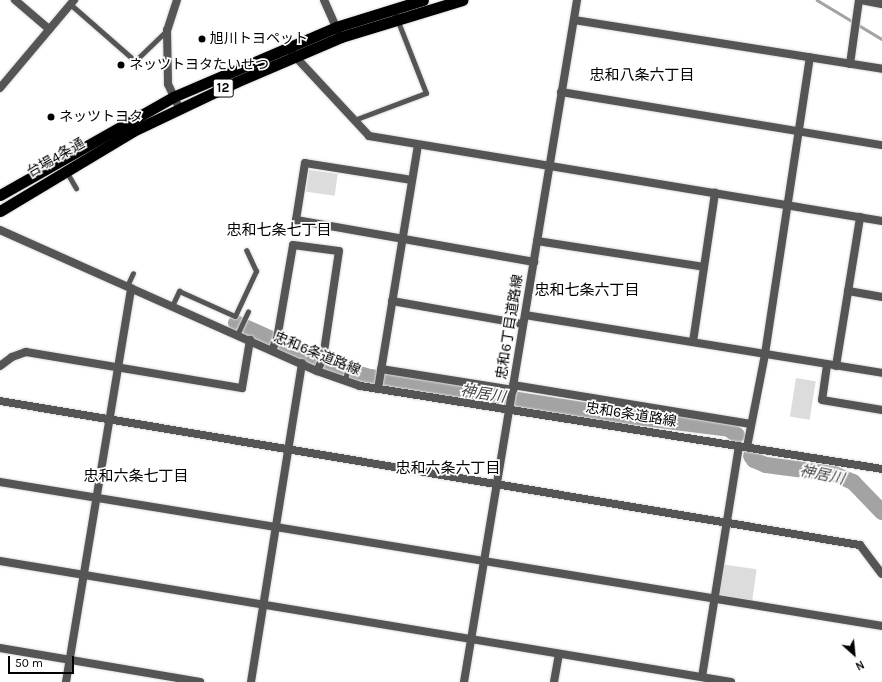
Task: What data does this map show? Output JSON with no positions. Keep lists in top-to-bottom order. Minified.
{"streets":{"highway":["12","台場4条通"],"street":["忠和6丁目道路線","忠和6条道路線"]},"crossings":[["忠和6丁目道路線","忠和6条道路線"]],"districts":["忠和八条六丁目","忠和七条七丁目","忠和七条六丁目","忠和六条六丁目","忠和六条七丁目"],"water":["神居川"],"places":["旭川トヨペット","ネッツトヨタたいせつ","ネッツトヨタ"],"scale_bar":"50 m","north":"bottom right"}
